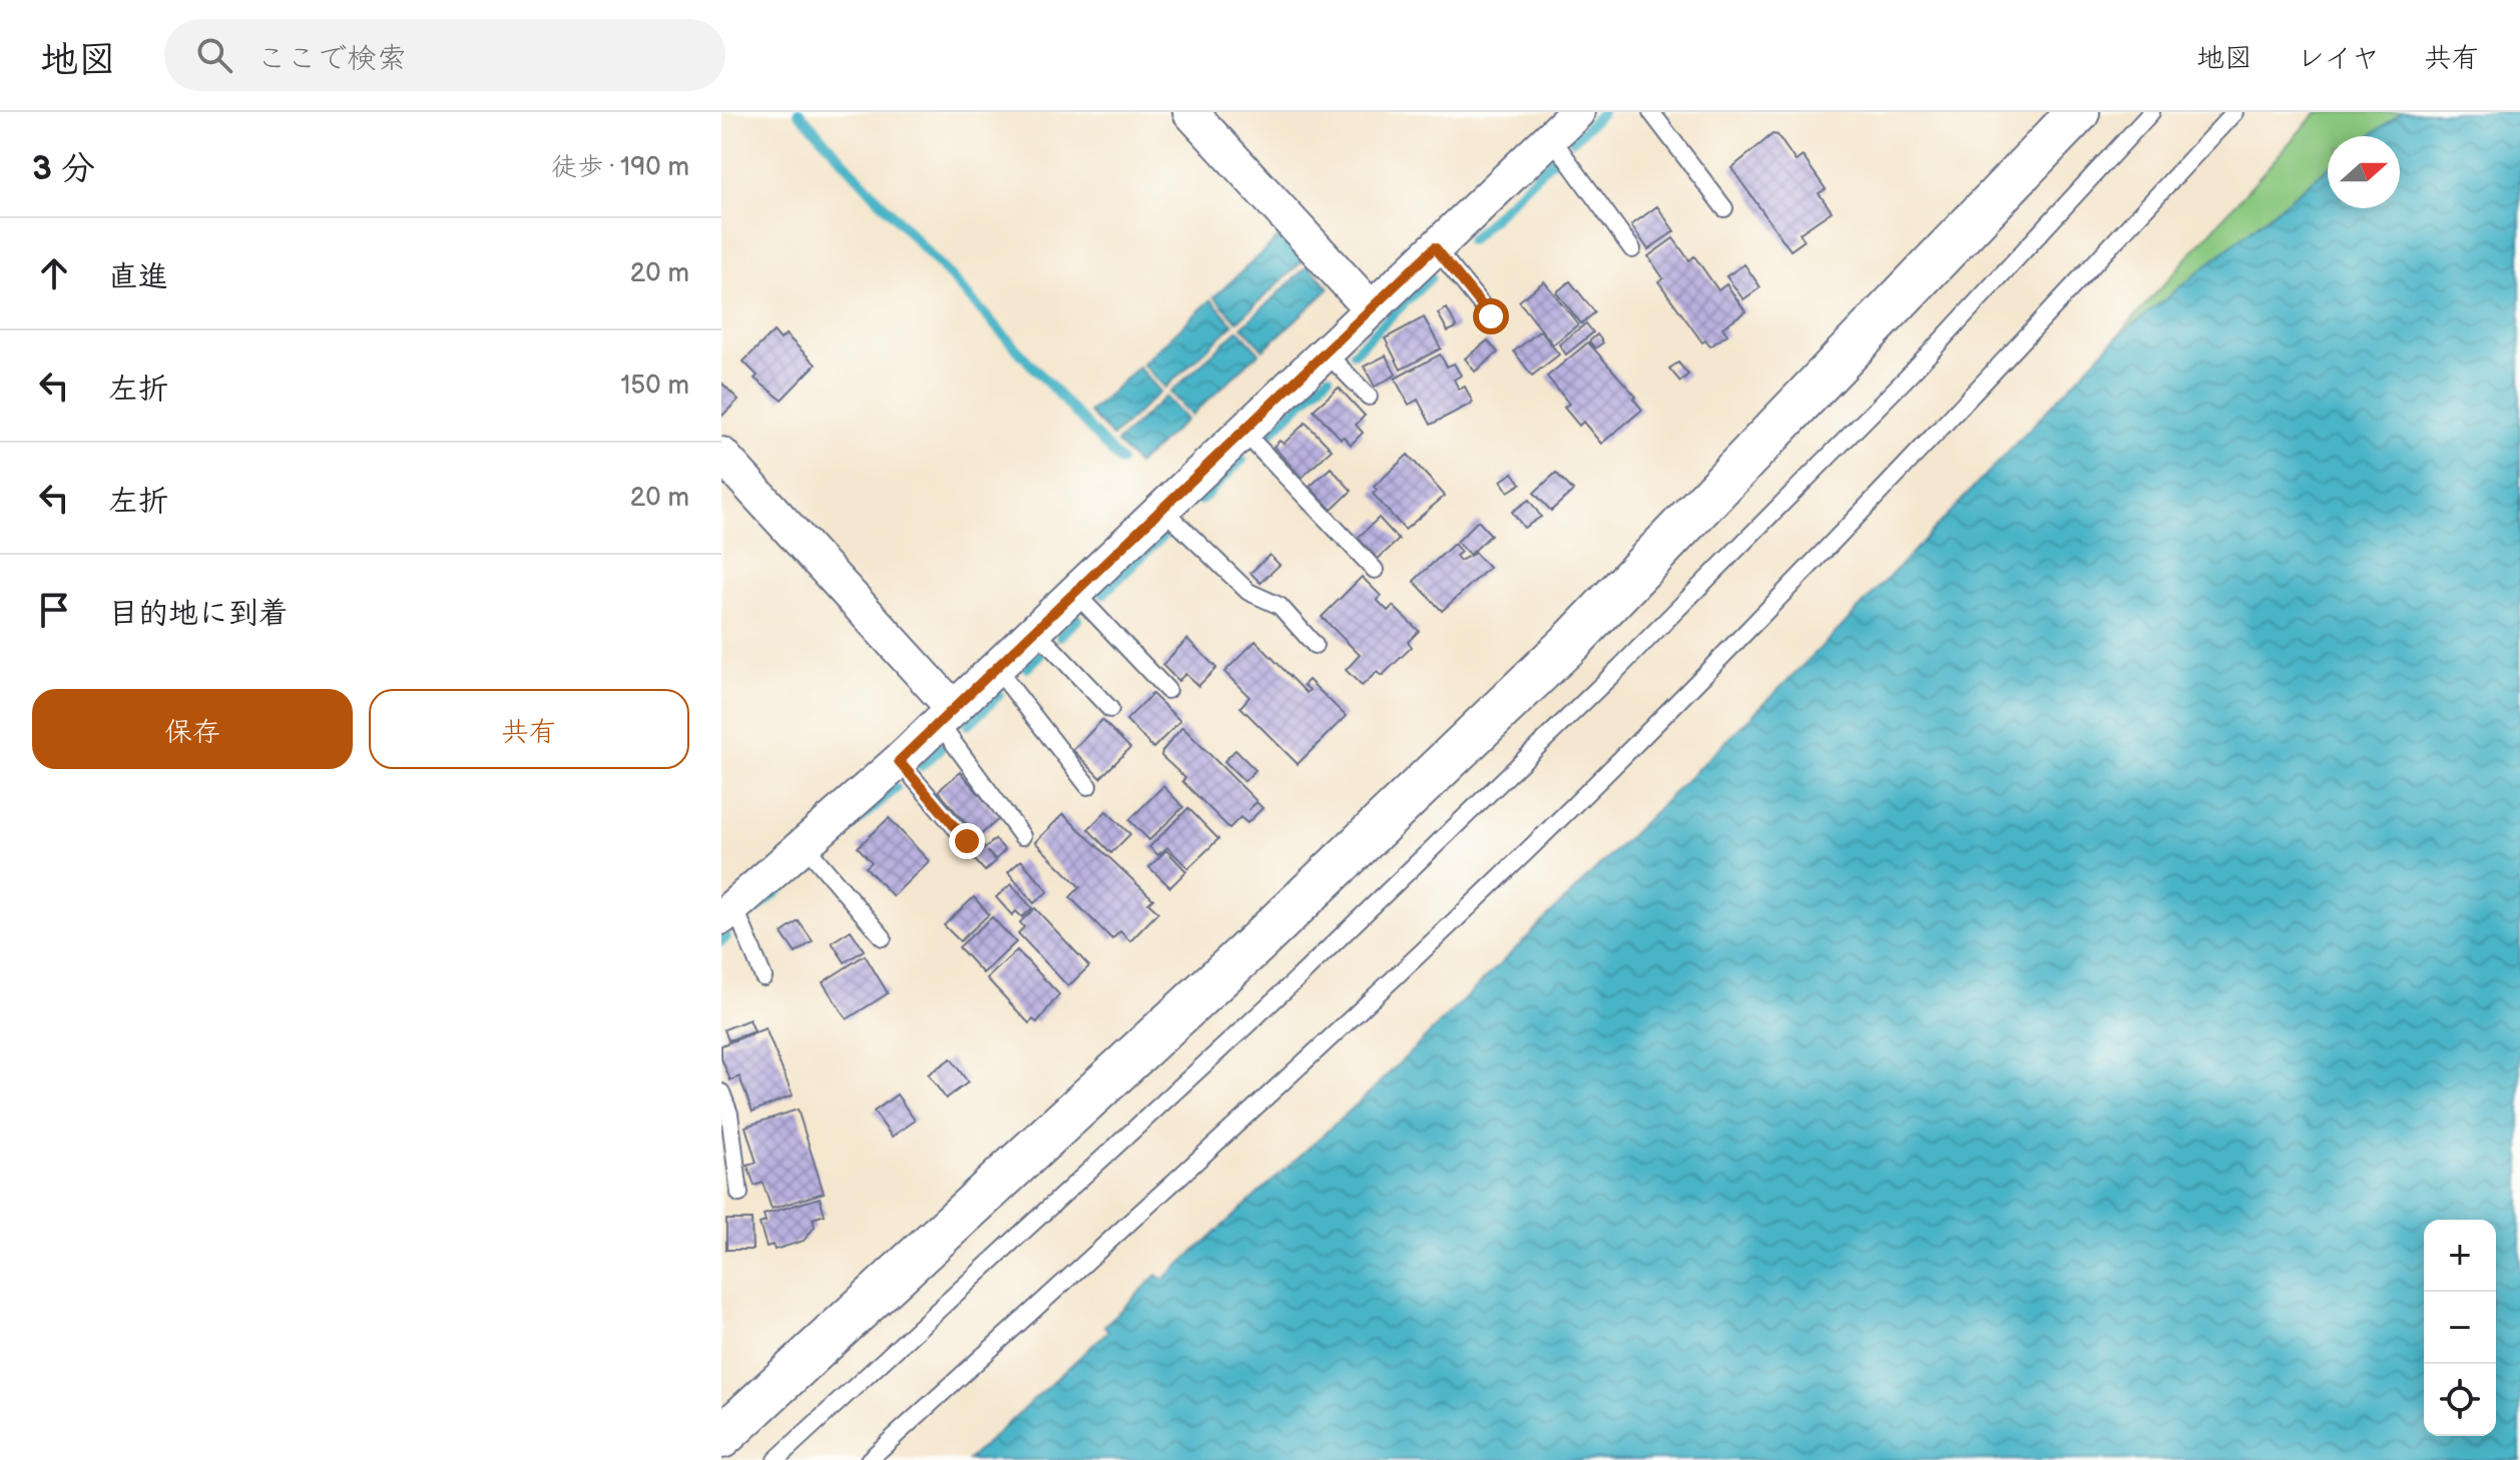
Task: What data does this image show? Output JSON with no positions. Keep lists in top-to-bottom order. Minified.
{"north":"right","page":{"header":"地図","search":"ここで検索","nav":["地図","レイヤ","共有"],"heading":["3 分","徒歩 · 190 m"],"list":[["直進","20 m"],["左折","150 m"],["左折","20 m"],"目的地に到着"],"buttons":["保存","共有"],"map_buttons":["+","−"]}}
